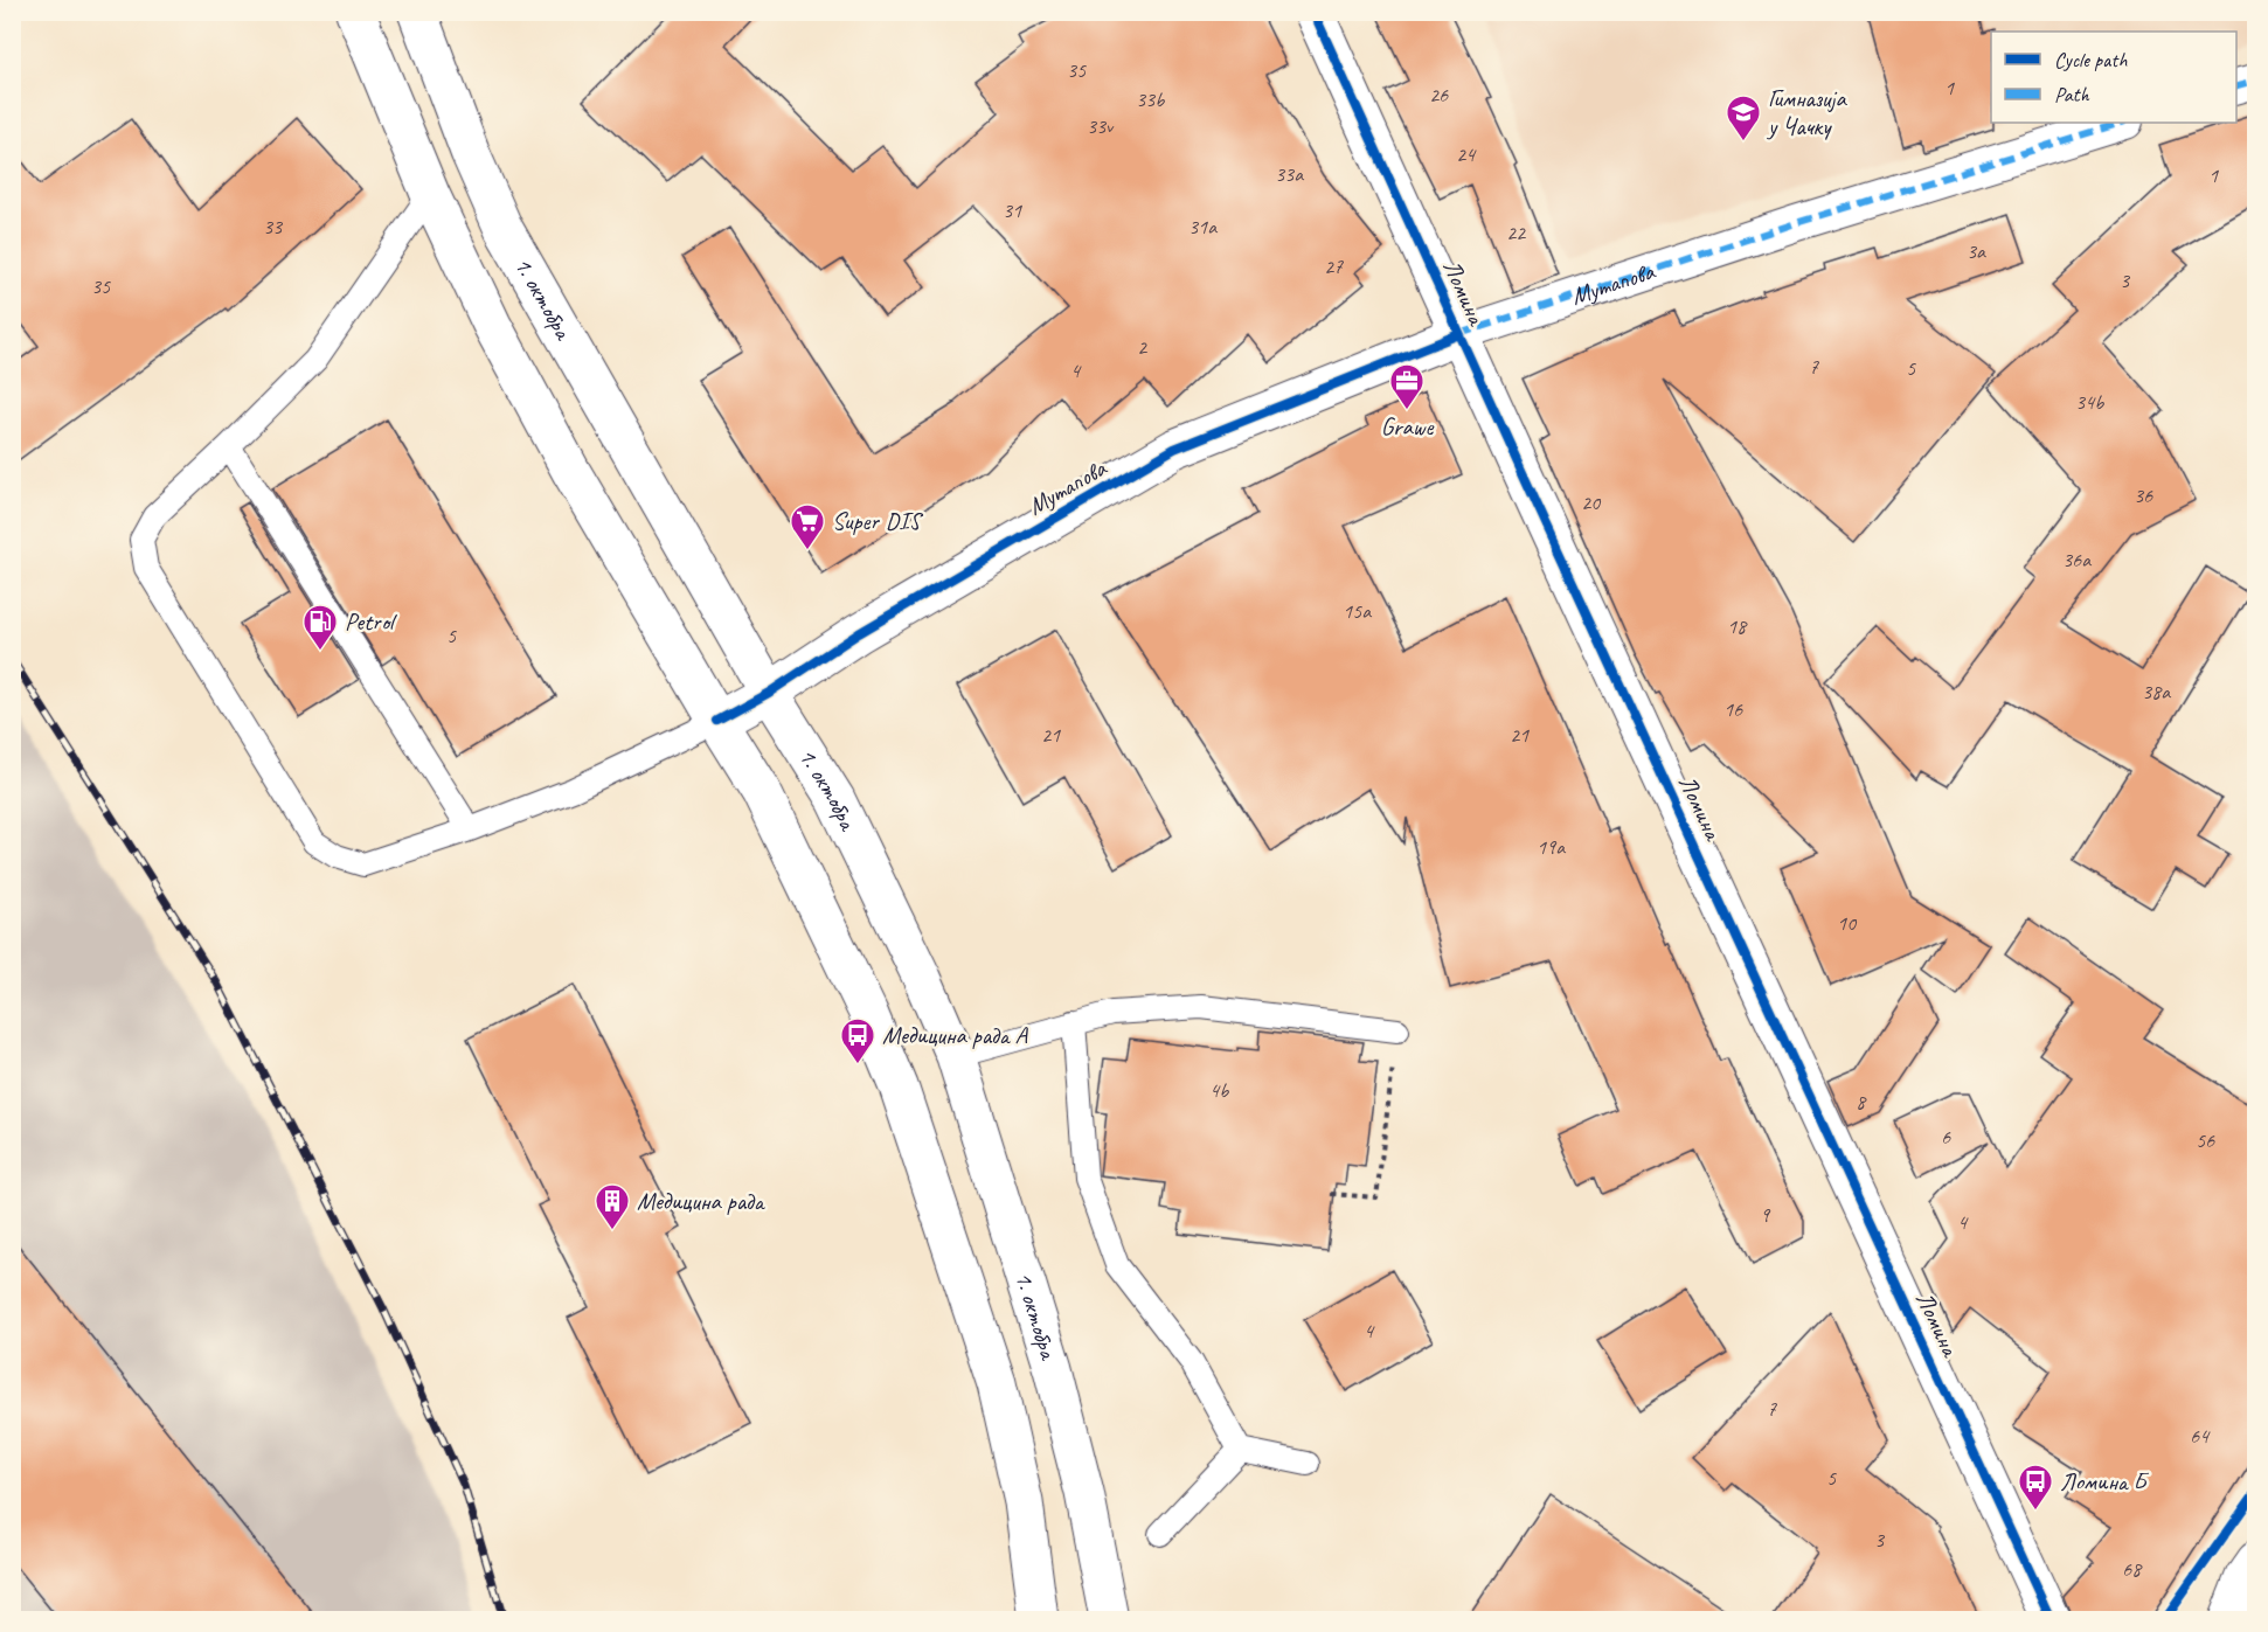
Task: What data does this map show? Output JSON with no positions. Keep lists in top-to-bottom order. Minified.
{"streets":{"main road":["Мутапова","Ломина","1. октобра"]},"crossings":[["Мутапова","Ломина"],["Мутапова","1. октобра"]],"places":{"school or university":["Гимназија у Чачку"],"office":["Grawe"],"supermarket":["Super DIS"],"fuel station":["Petrol"],"bus stop":["Медицина рада А","Ломина Б"],"building":["Медицина рада"]},"house_numbers":["35","1","26","33b","33v","24","33a","1","31","33","31a","22","3a","27","3","35","2","7","5","4","34b","36","20","36a","15a","18","5","38a","16","21","21","19a","10","4b","8","6","56","9","4","4","7","64","5","3","68"],"legend":["Cycle path","Path"]}
